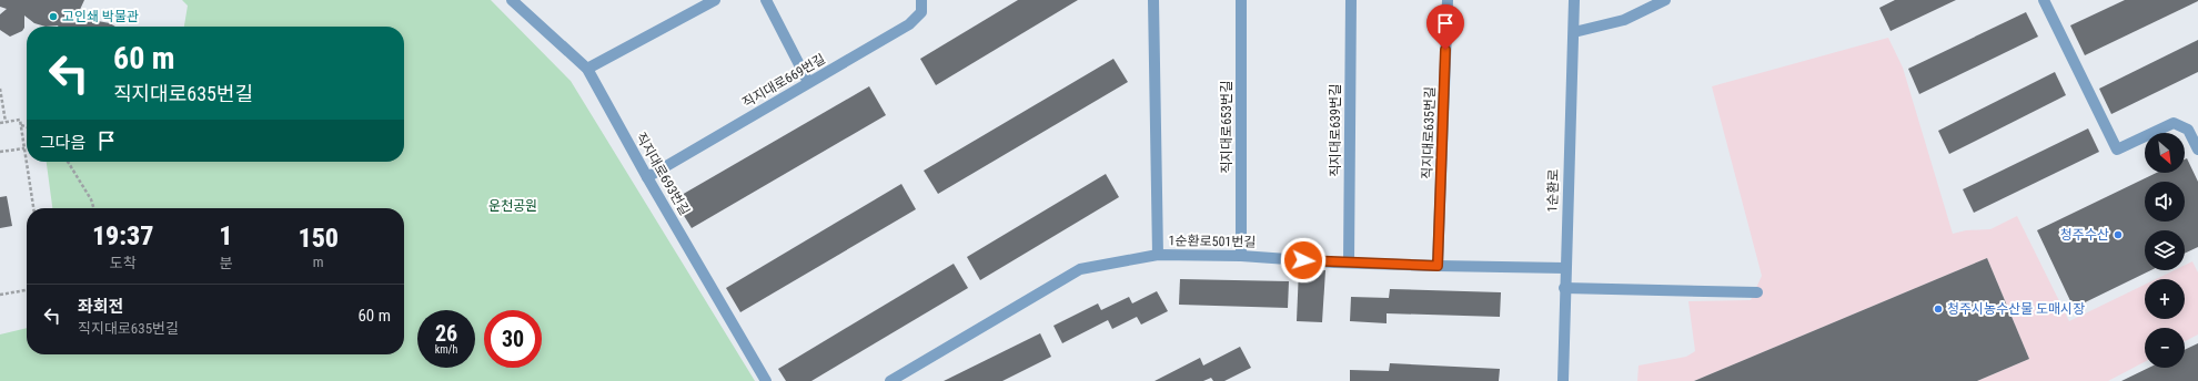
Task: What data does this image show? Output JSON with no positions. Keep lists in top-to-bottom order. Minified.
{"streets":{"street":["직지대로669번길","직지대로653번길","직지대로639번길","직지대로635번길","직지대로693번길","1순환로","1순환로501번길"]},"crossings":[["직지대로669번길","직지대로693번길"],["직지대로653번길","1순환로501번길"],["직지대로639번길","1순환로501번길"],["직지대로635번길","1순환로501번길"],["1순환로","1순환로501번길"]],"parks":["운천공원"],"places":["고인쇄 박물관","청주수산","청주시농수산물 도매시장"],"north":"bottom right","page":{"turn":["60 m","직지대로635번길"],"then":"그다음","map_buttons":["+","−"],"eta":["19:37","도착","1","분","150","m"],"list":[{"name":"좌회전","note":"직지대로635번길","value":"60 m"}],"speed":"26 km/h","limit":"30"}}
